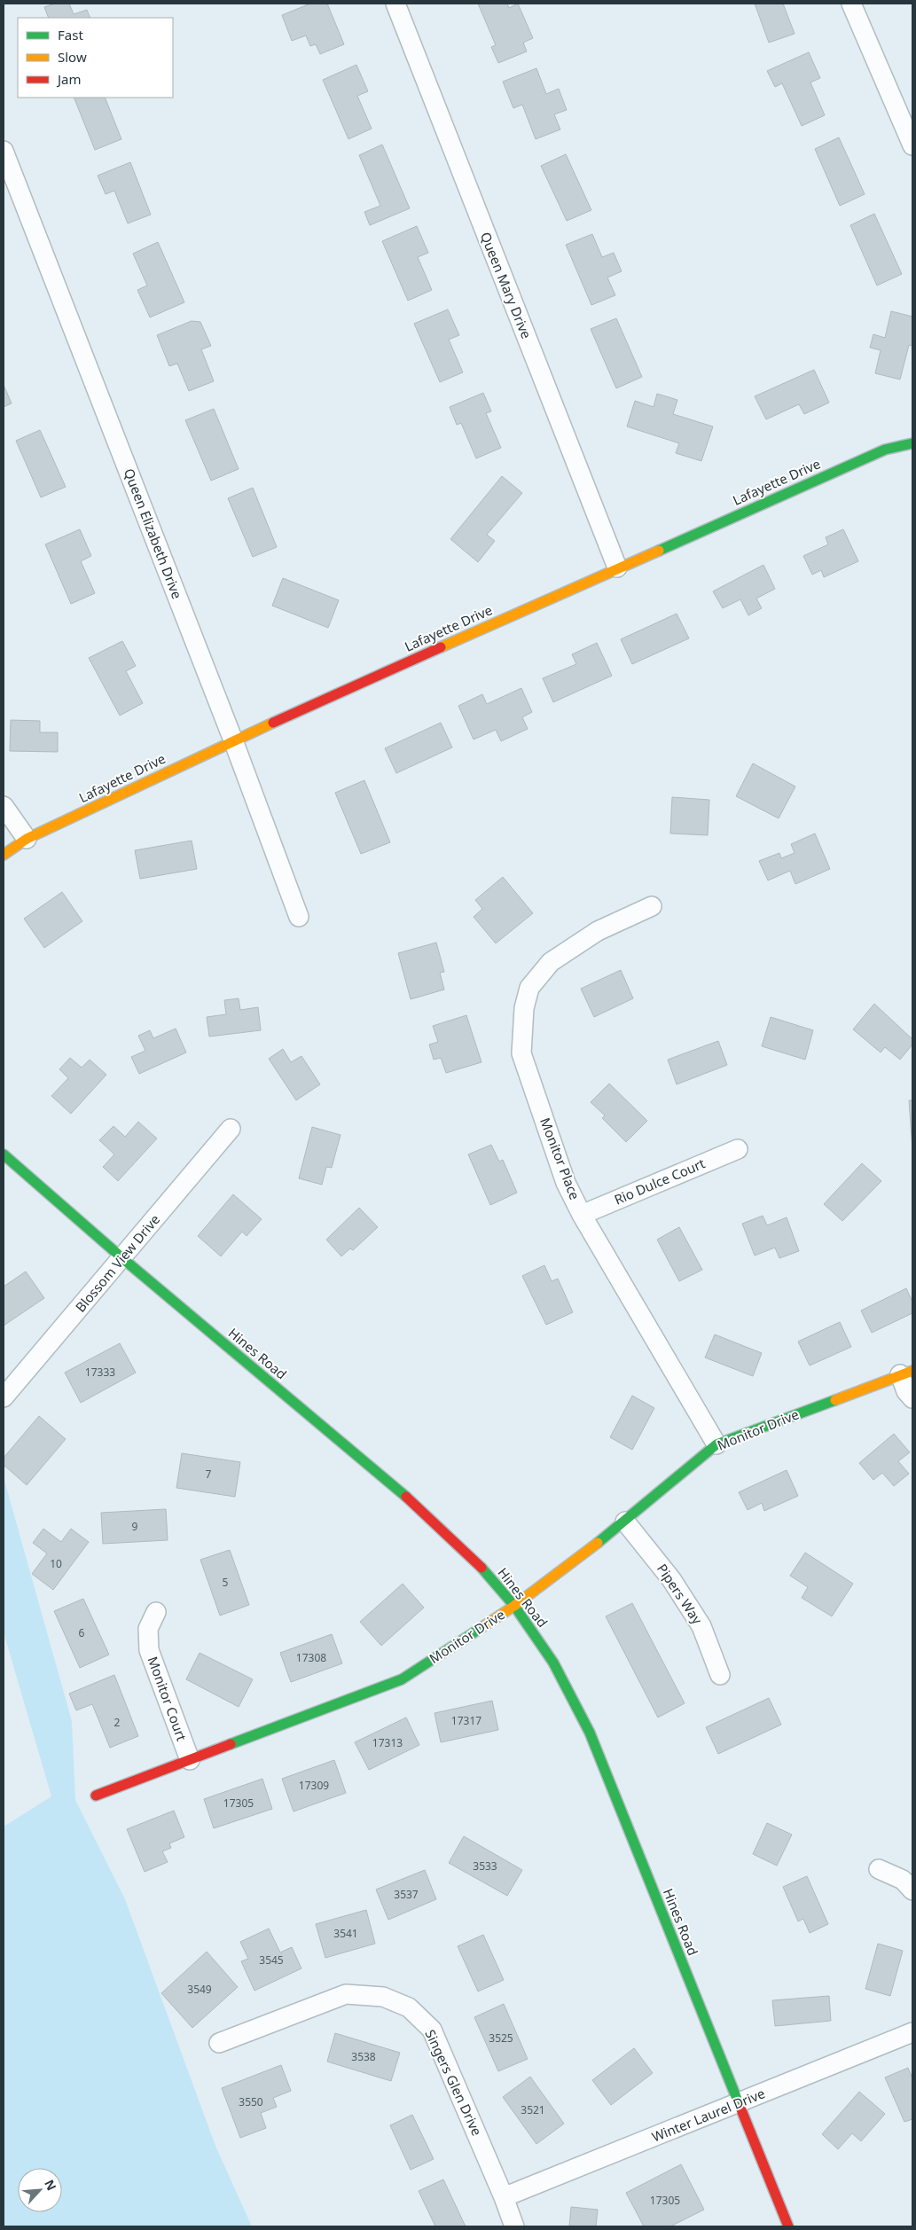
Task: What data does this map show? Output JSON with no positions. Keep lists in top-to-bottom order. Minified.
{"streets":{"street":["Queen Mary Drive","Lafayette Drive","Queen Elizabeth Drive","Monitor Place","Rio Dulce Court","Blossom View Drive","Hines Road","Monitor Drive","Pipers Way","Monitor Court","Singers Glen Drive","Winter Laurel Drive"]},"crossings":[["Queen Mary Drive","Lafayette Drive"],["Lafayette Drive","Queen Elizabeth Drive"],["Monitor Place","Rio Dulce Court"],["Monitor Place","Monitor Drive"],["Blossom View Drive","Hines Road"],["Hines Road","Monitor Drive"],["Hines Road","Winter Laurel Drive"],["Monitor Drive","Pipers Way"],["Monitor Drive","Monitor Court"],["Singers Glen Drive","Winter Laurel Drive"]],"house_numbers":["17333","7","9","10","5","6","17308","17317","2","17313","17309","17305","3533","3537","3541","3545","3549","3525","3538","3550","3521","17305"],"legend":["Fast","Slow","Jam"],"north":"top right"}
